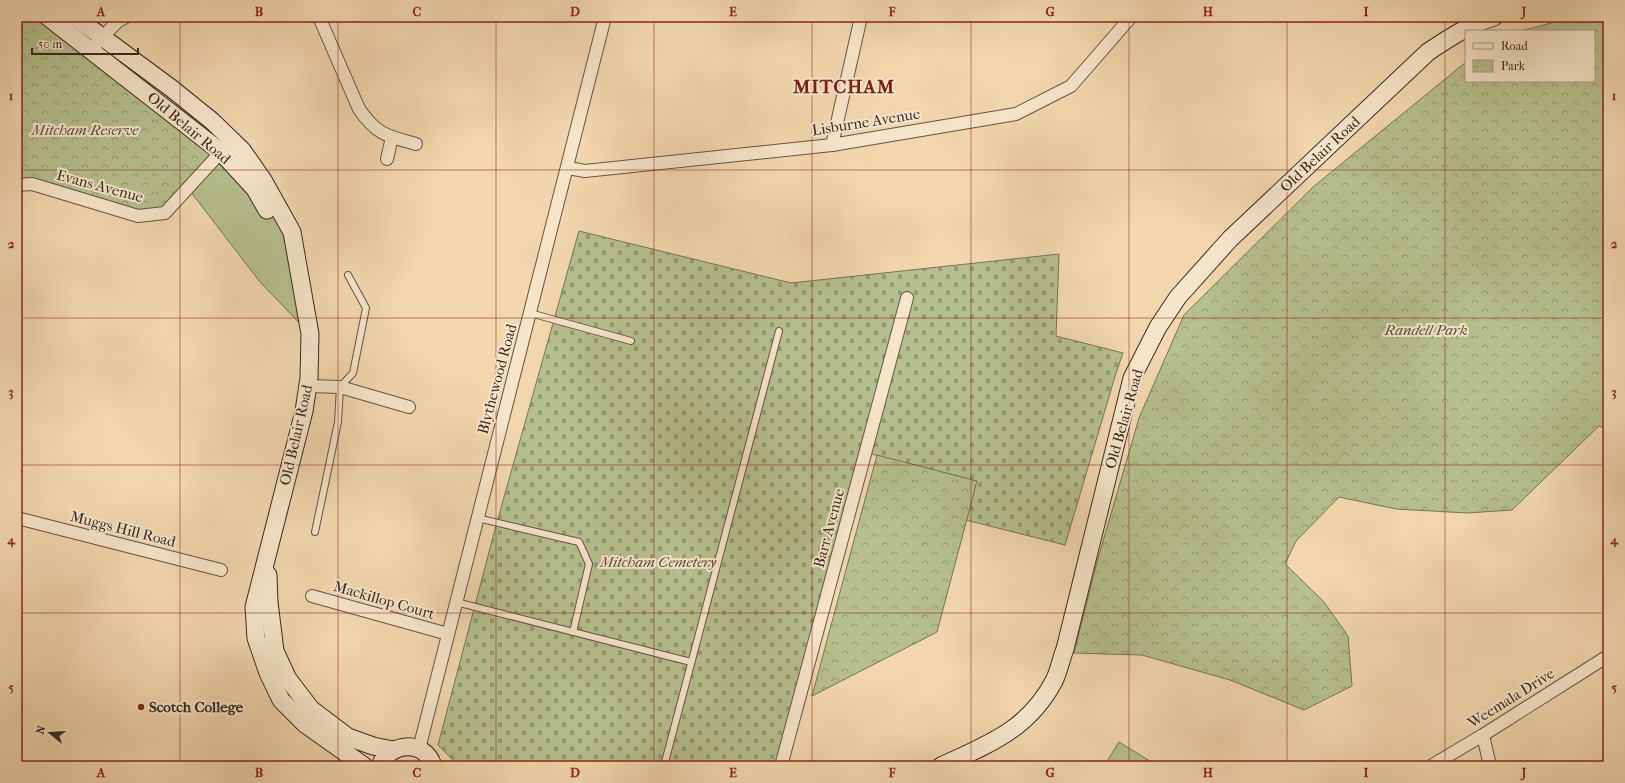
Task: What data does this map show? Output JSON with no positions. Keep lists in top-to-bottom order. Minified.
{"streets":{"main road":["Old Belair Road"],"street":["Lisburne Avenue","Evans Avenue","Blythewood Road","Barr Avenue","Muggs Hill Road","Mackillop Court","Weemala Drive"]},"crossings":[["Lisburne Avenue","Blythewood Road"],["Old Belair Road","Evans Avenue"],["Blythewood Road","Mackillop Court"]],"districts":["MITCHAM"],"parks":["Mitcham Reserve","Randell Park","Mitcham Cemetery"],"places":["Scotch College"],"legend":["Road","Park"],"scale_bar":"50 m","north":"left","grid":{"columns":["A","B","C","D","E","F","G","H","I","J"],"rows":["1","2","3","4","5"]}}
